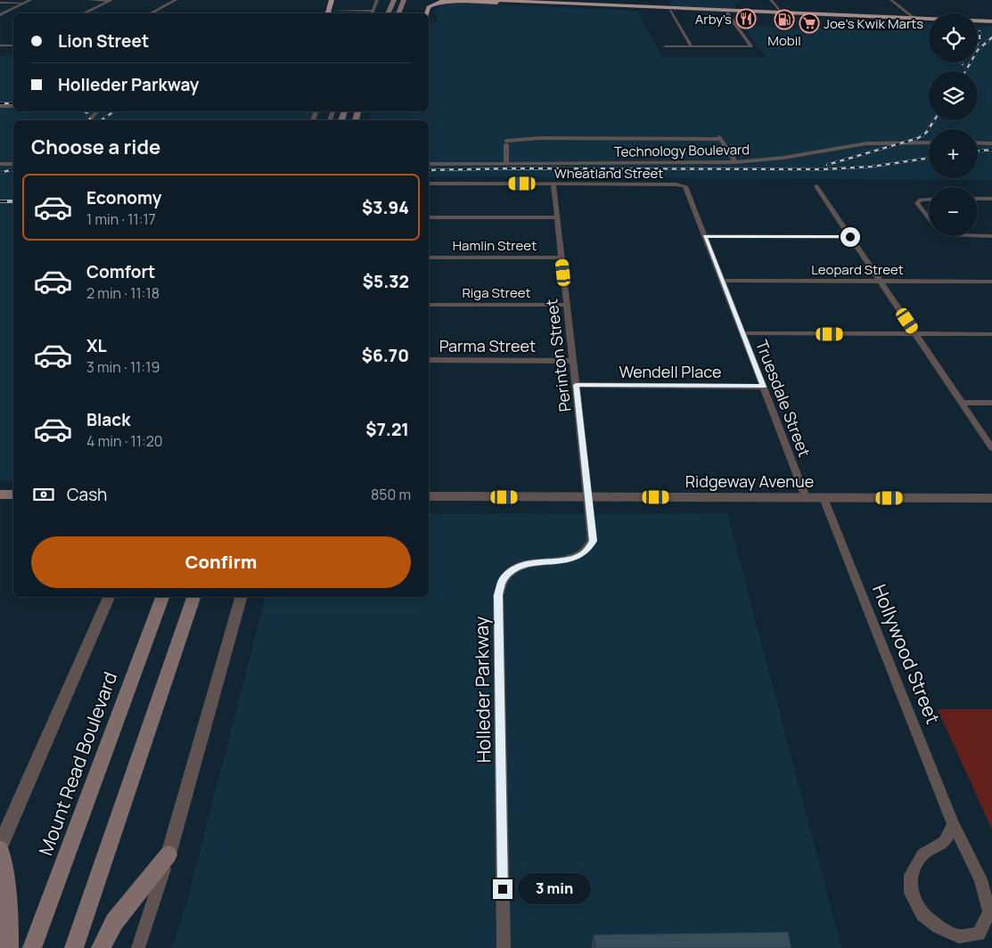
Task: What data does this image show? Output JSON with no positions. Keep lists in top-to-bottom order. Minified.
{"streets":{"main road":["Mount Read Boulevard"],"street":["Technology Boulevard","Wheatland Street","Hamlin Street","Leopard Street","Riga Street","Parma Street","Perinton Street","Wendell Place","Truesdale Street","Ridgeway Avenue","Hollywood Street","Holleder Parkway"]},"crossings":[["Wheatland Street","Perinton Street"],["Wheatland Street","Truesdale Street"],["Hamlin Street","Perinton Street"],["Leopard Street","Truesdale Street"],["Riga Street","Perinton Street"],["Parma Street","Perinton Street"],["Perinton Street","Wendell Place"],["Perinton Street","Ridgeway Avenue"],["Perinton Street","Holleder Parkway"],["Wendell Place","Truesdale Street"],["Truesdale Street","Ridgeway Avenue"],["Ridgeway Avenue","Hollywood Street"],["Ridgeway Avenue","Holleder Parkway"]],"places":{"restaurant":["Arby's"],"fuel station":["Mobil"],"supermarket":["Joe's Kwik Marts"]},"page":{"map_buttons":["+","−"],"banner":["Lion Street","Holleder Parkway"],"heading":"Choose a ride","list":[{"name":"Economy","note":"1 min · 11:17","value":"$3.94"},{"name":"Comfort","note":"2 min · 11:18","value":"$5.32"},{"name":"XL","note":"3 min · 11:19","value":"$6.70"},{"name":"Black","note":"4 min · 11:20","value":"$7.21"}],"pay":["Cash","850 m"],"buttons":"Confirm","bubble":"3 min"}}
